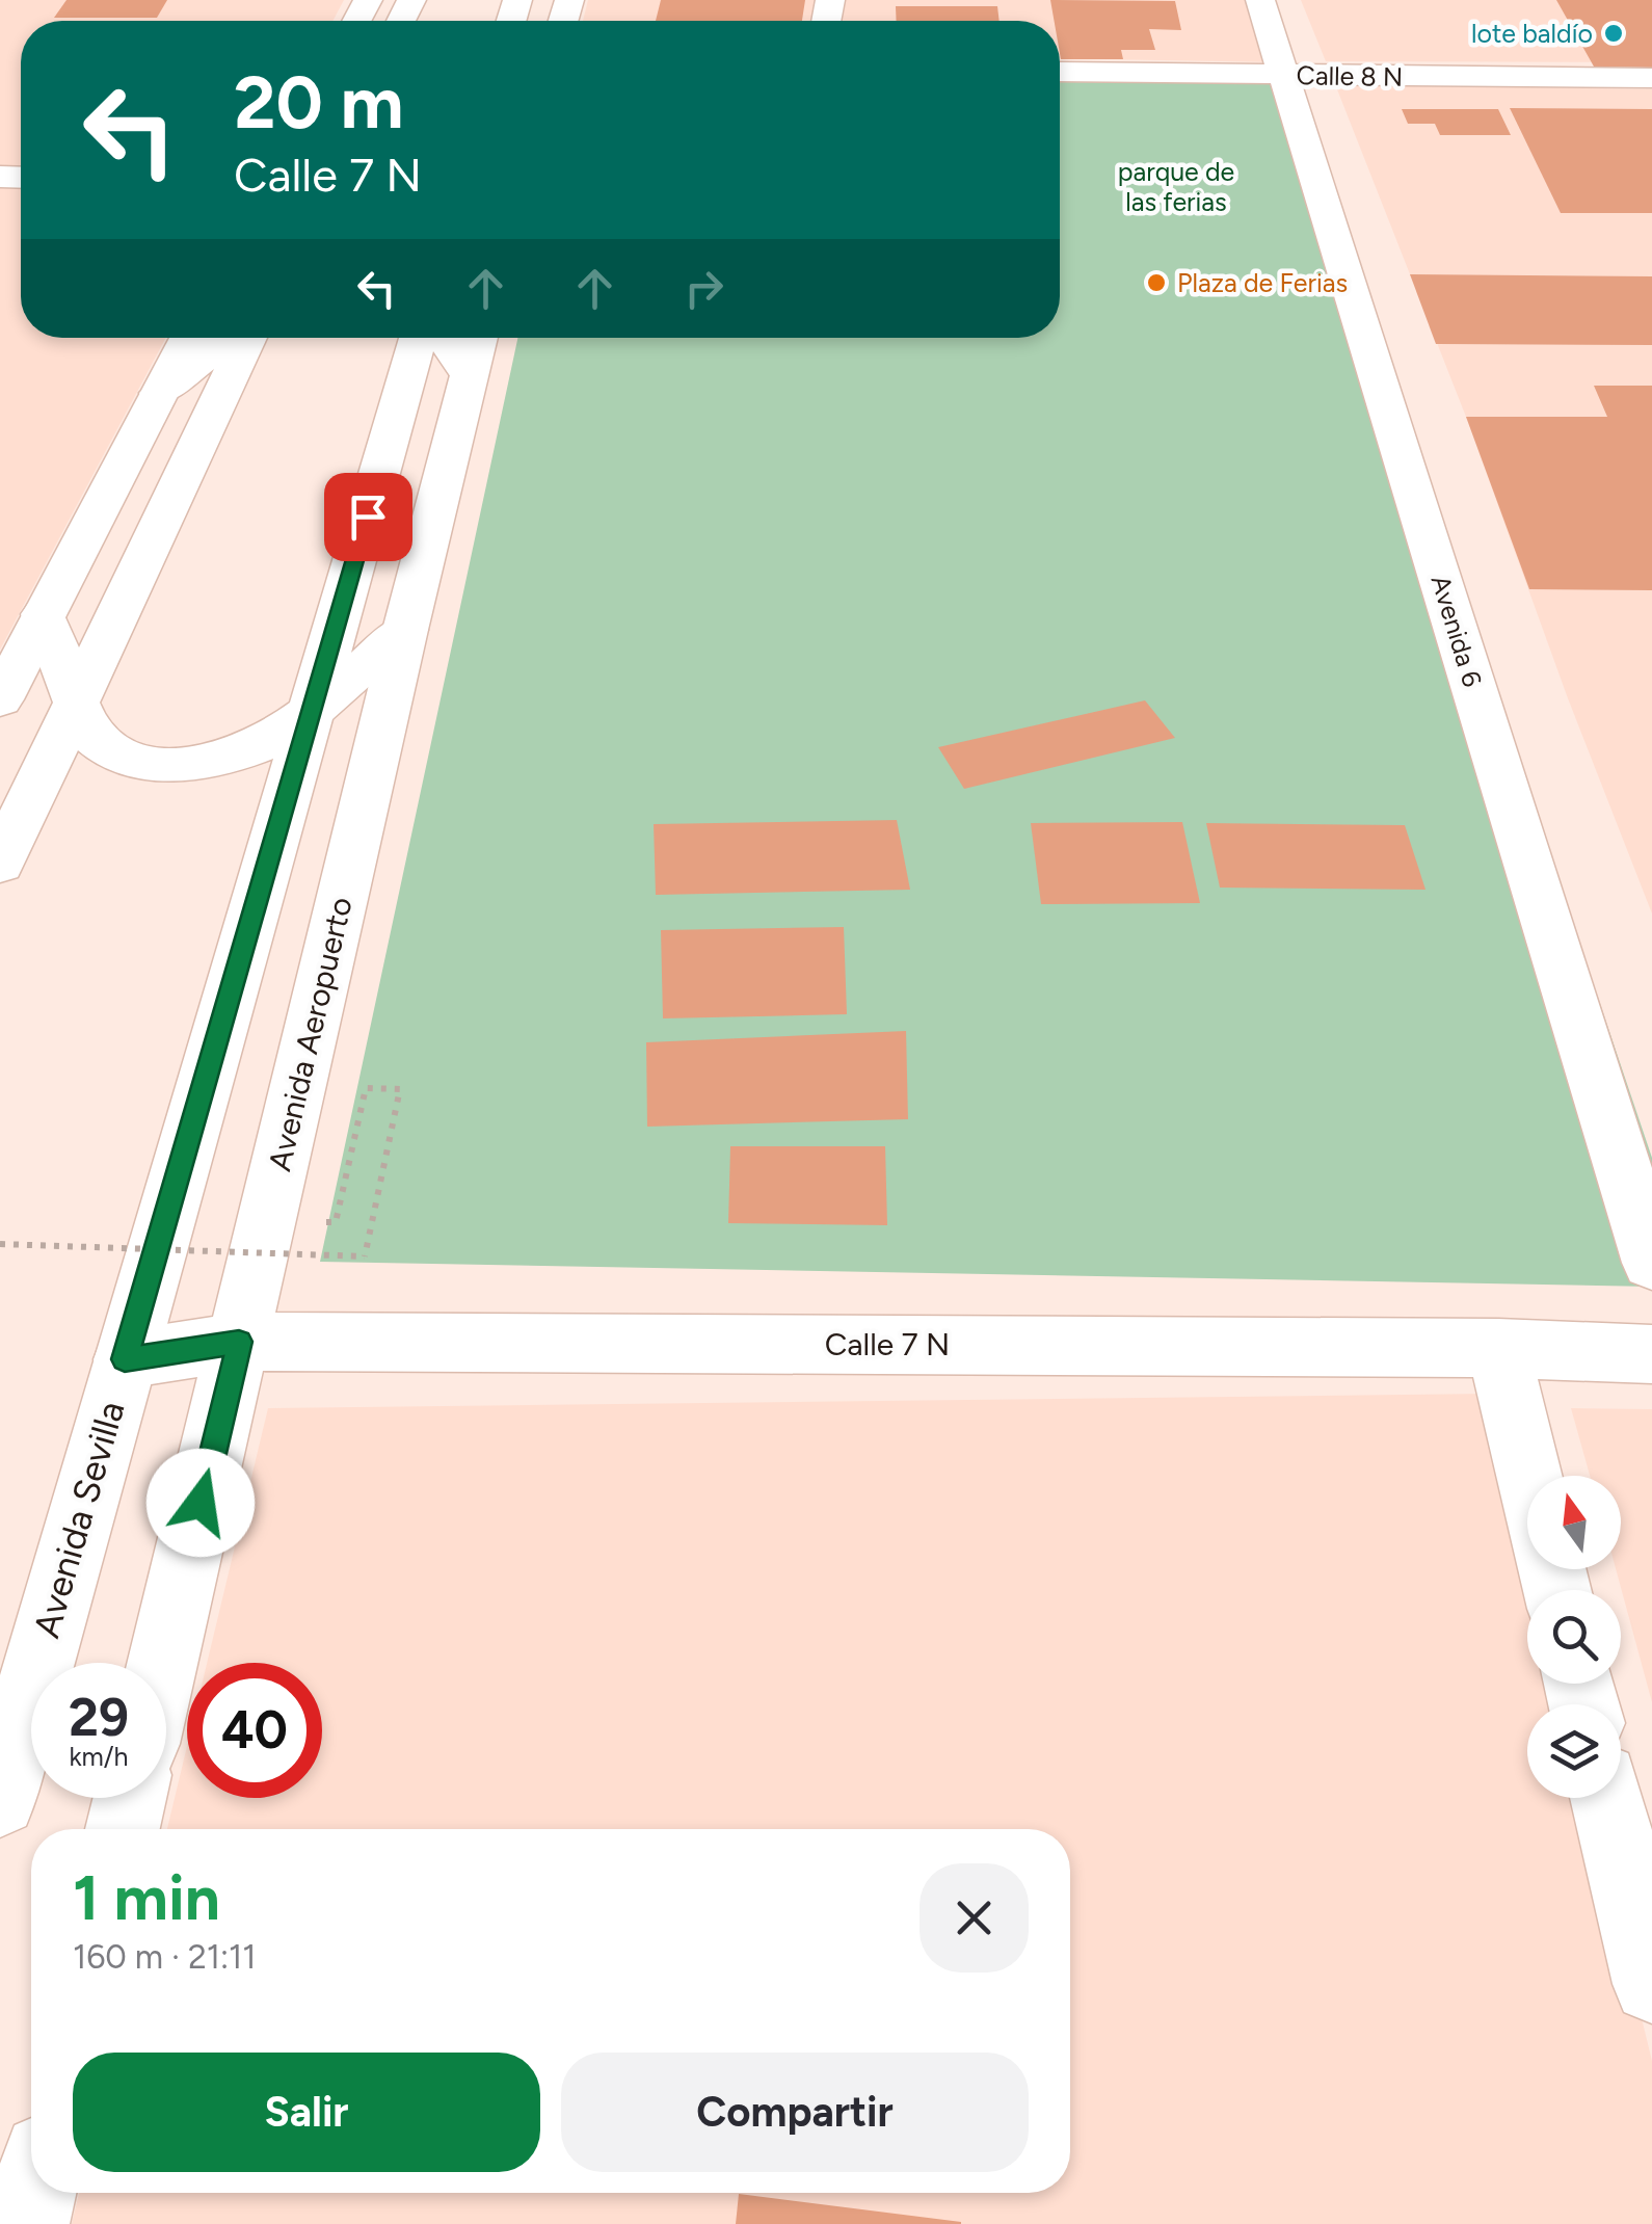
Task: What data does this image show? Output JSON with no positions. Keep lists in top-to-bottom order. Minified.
{"streets":{"street":["Calle 8 N","Avenida 6","Avenida Aeropuerto","Calle 7 N","Avenida Sevilla"]},"crossings":[["Calle 8 N","Avenida 6"],["Avenida Aeropuerto","Calle 7 N"],["Calle 7 N","Avenida Sevilla"]],"parks":["parque de las ferias"],"places":["lote baldío","Plaza de Ferias"],"north":"top","page":{"turn":["20 m","Calle 7 N"],"speed":"29 km/h","limit":"40","heading":["1 min","160 m · 21:11"],"buttons":["Salir","Compartir"]}}
